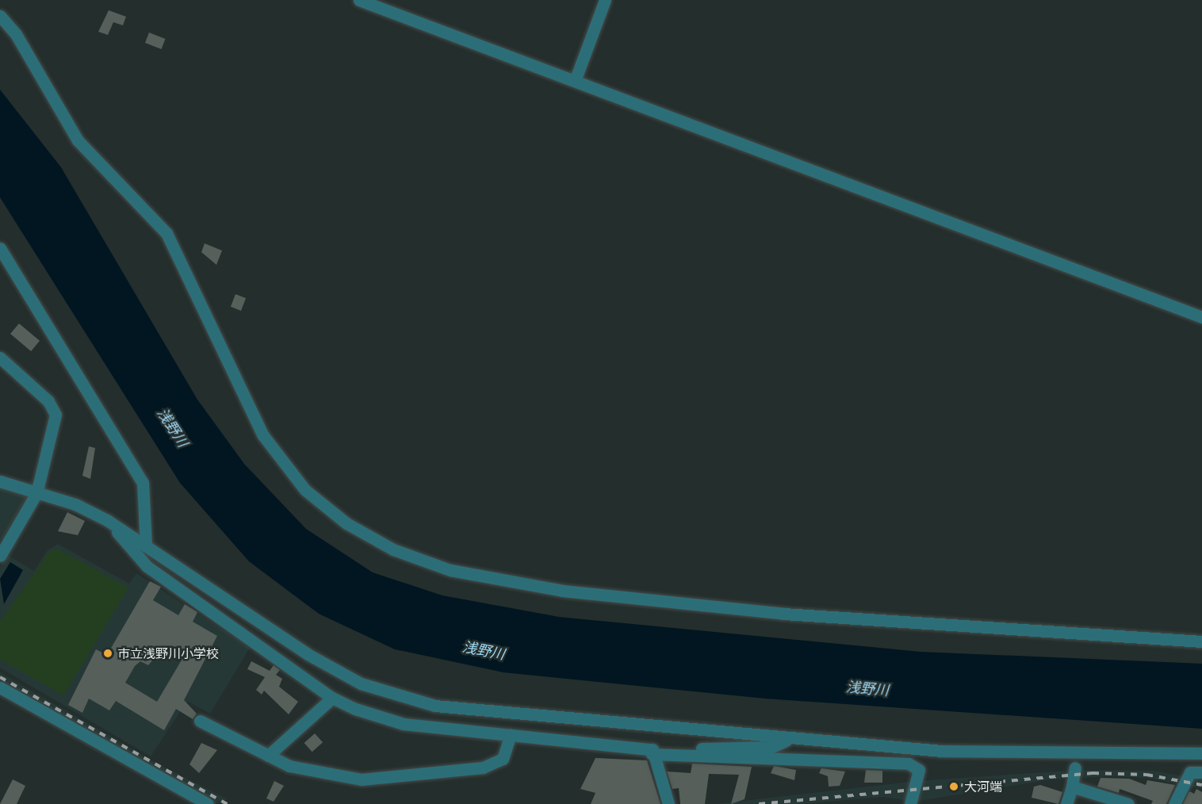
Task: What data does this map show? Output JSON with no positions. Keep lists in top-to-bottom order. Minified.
{"water":["浅野川"],"places":["市立浅野川小学校","大河端"]}
